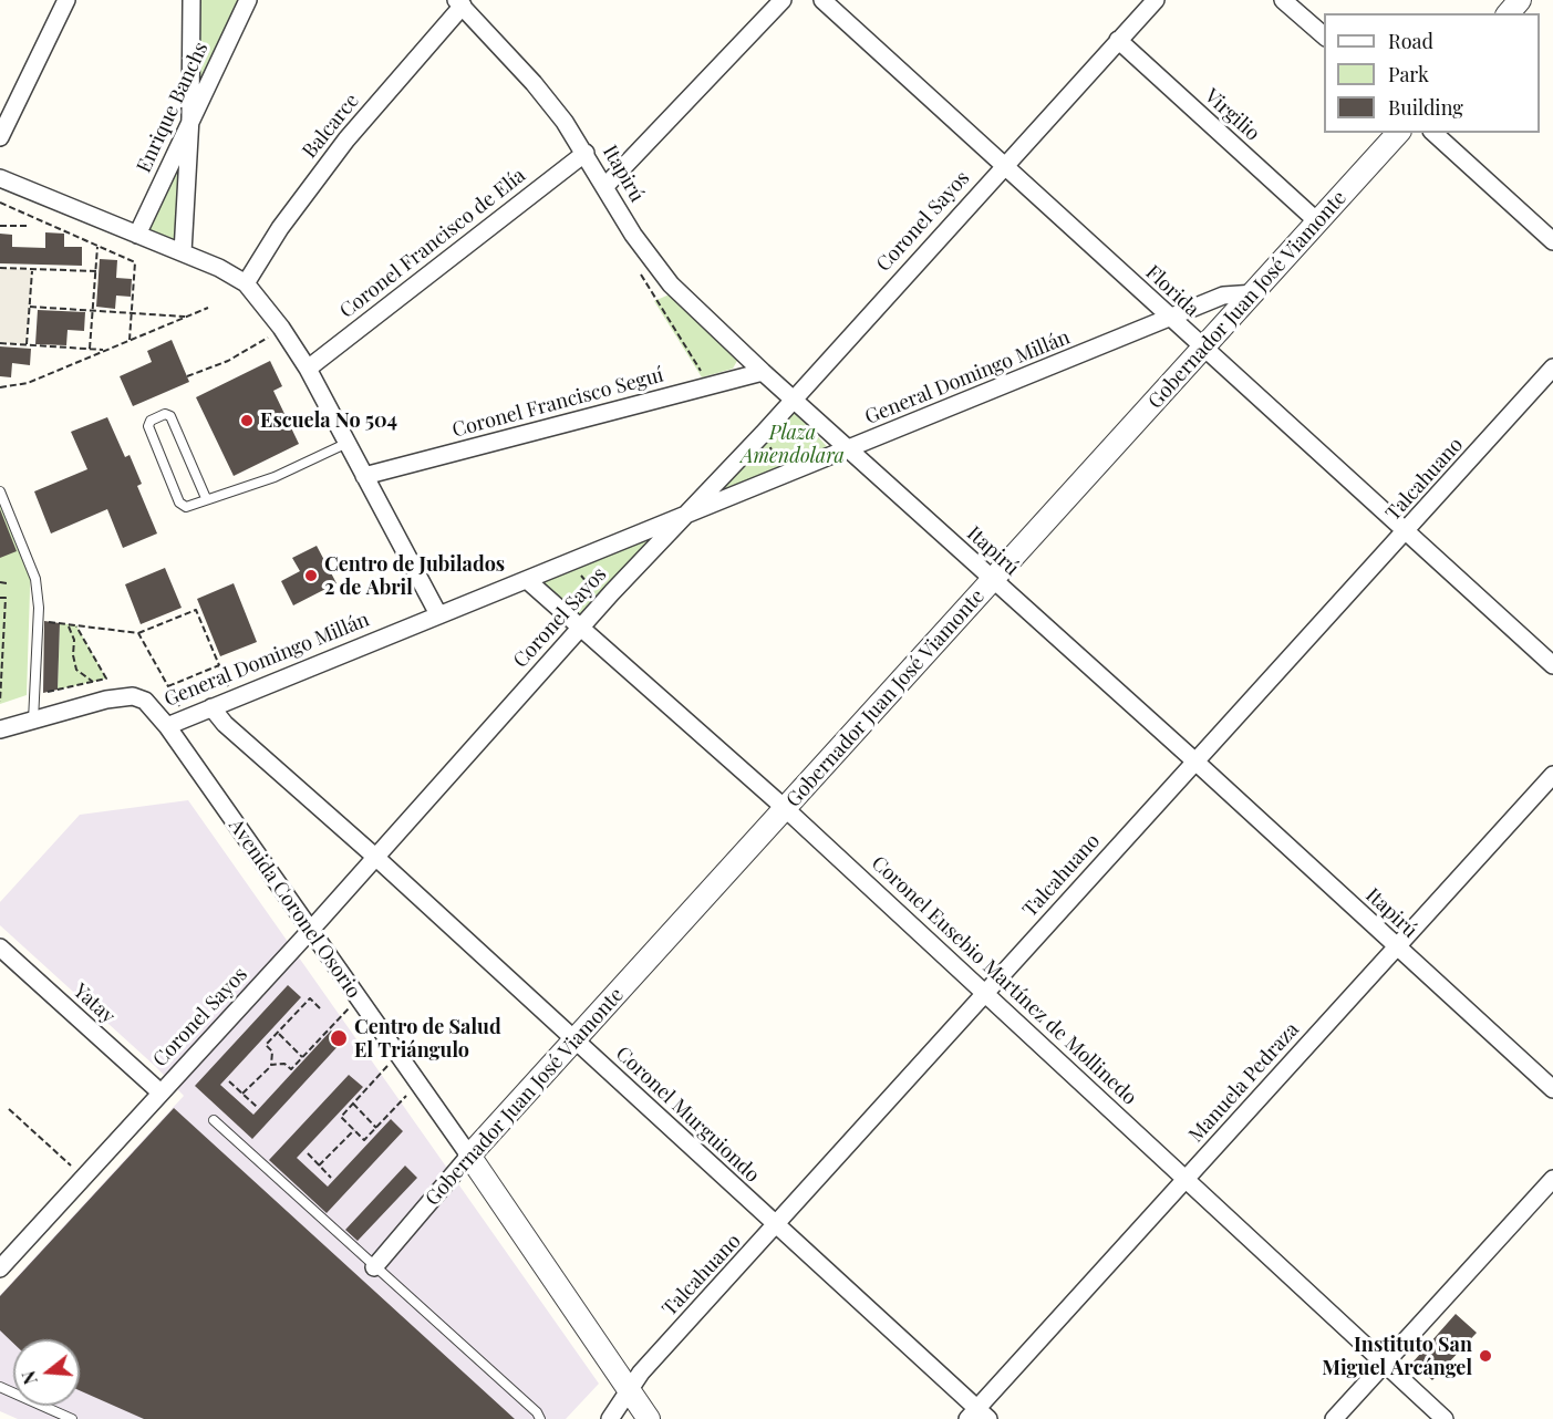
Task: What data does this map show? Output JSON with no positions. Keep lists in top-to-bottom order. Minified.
{"streets":{"street":["Enrique Banchs","Virgilio","Balcarce","Itapirú","Coronel Sayos","Coronel Francisco de Elía","Florida","Gobernador Juan José Viamonte","General Domingo Millán","Coronel Francisco Seguí","Talcahuano","Avenida Coronel Osorio","Coronel Eusebio Martínez de Mollinedo","Yatay","Manuela Pedraza","Coronel Murguiondo"]},"crossings":[["Virgilio","Coronel Sayos"],["Virgilio","Gobernador Juan José Viamonte"],["Balcarce","Itapirú"],["Itapirú","Coronel Sayos"],["Itapirú","Coronel Francisco de Elía"],["Itapirú","Gobernador Juan José Viamonte"],["Itapirú","General Domingo Millán"],["Itapirú","Coronel Francisco Seguí"],["Itapirú","Talcahuano"],["Itapirú","Manuela Pedraza"],["Coronel Sayos","Florida"],["Coronel Sayos","General Domingo Millán"],["Coronel Sayos","Avenida Coronel Osorio"],["Coronel Sayos","Coronel Eusebio Martínez de Mollinedo"],["Coronel Sayos","Yatay"],["Coronel Sayos","Coronel Murguiondo"],["Florida","Gobernador Juan José Viamonte"],["Florida","General Domingo Millán"],["Florida","Talcahuano"],["Gobernador Juan José Viamonte","General Domingo Millán"],["Gobernador Juan José Viamonte","Avenida Coronel Osorio"],["Gobernador Juan José Viamonte","Coronel Eusebio Martínez de Mollinedo"],["Gobernador Juan José Viamonte","Coronel Murguiondo"],["General Domingo Millán","Avenida Coronel Osorio"],["General Domingo Millán","Coronel Eusebio Martínez de Mollinedo"],["General Domingo Millán","Coronel Murguiondo"],["Talcahuano","Avenida Coronel Osorio"],["Talcahuano","Coronel Eusebio Martínez de Mollinedo"],["Talcahuano","Coronel Murguiondo"],["Coronel Eusebio Martínez de Mollinedo","Manuela Pedraza"],["Manuela Pedraza","Coronel Murguiondo"]],"parks":["Plaza Amendolara"],"places":["Escuela No 504","Centro de Jubilados 2 de Abril","Centro de Salud El Triángulo","Instituto San Miguel Arcángel"],"legend":["Road","Park","Building"],"north":"left"}
